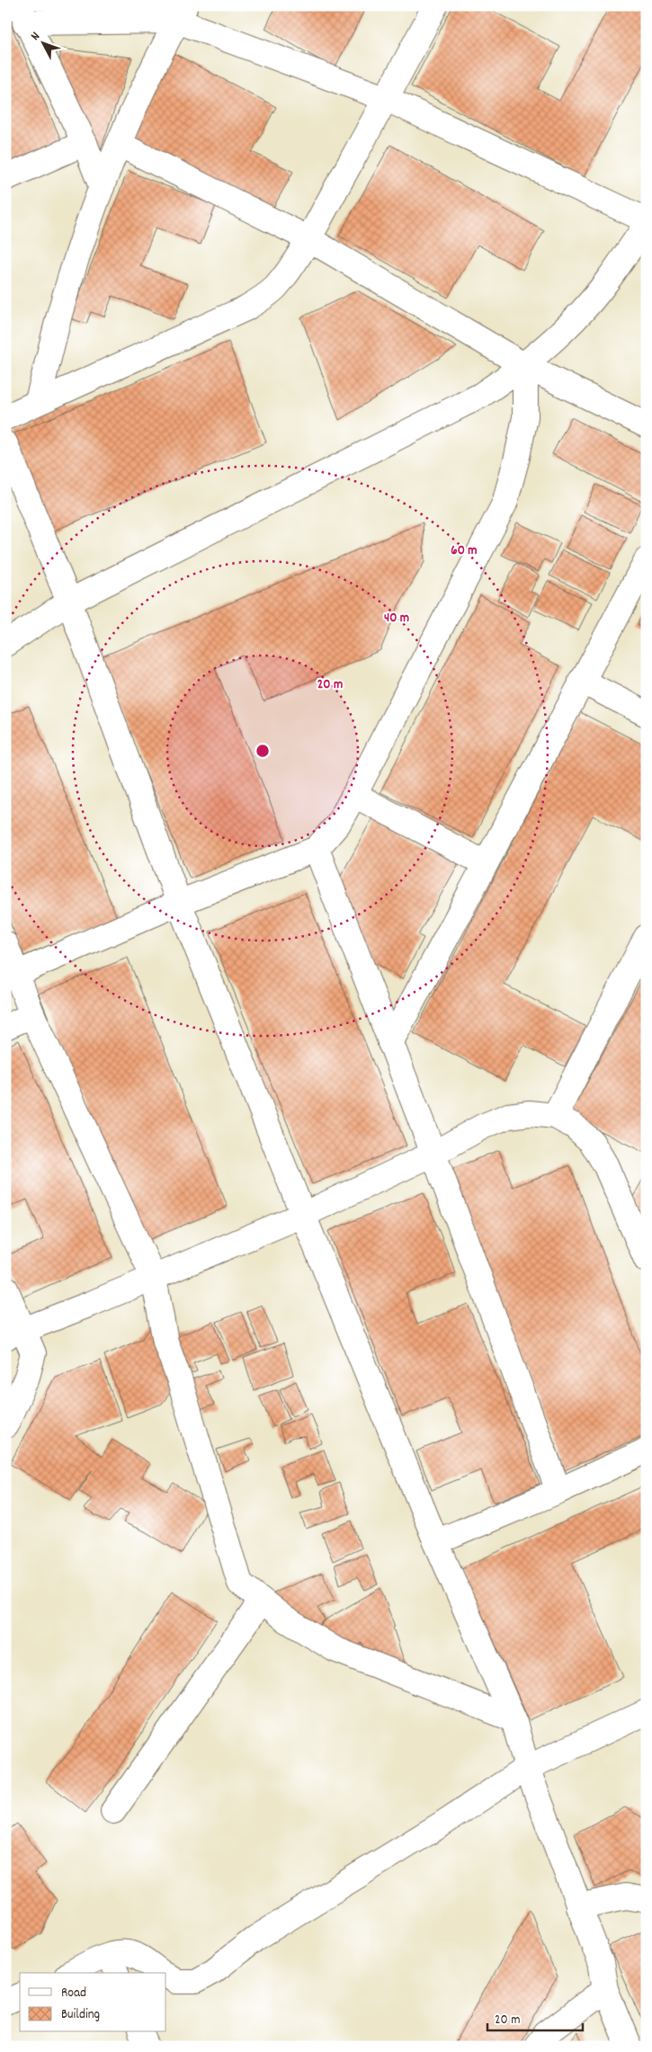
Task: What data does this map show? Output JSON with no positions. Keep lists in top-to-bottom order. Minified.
{"legend":["Road","Building"],"scale_bar":"20 m","north":"top left","rings":["60 m","40 m","20 m"]}
